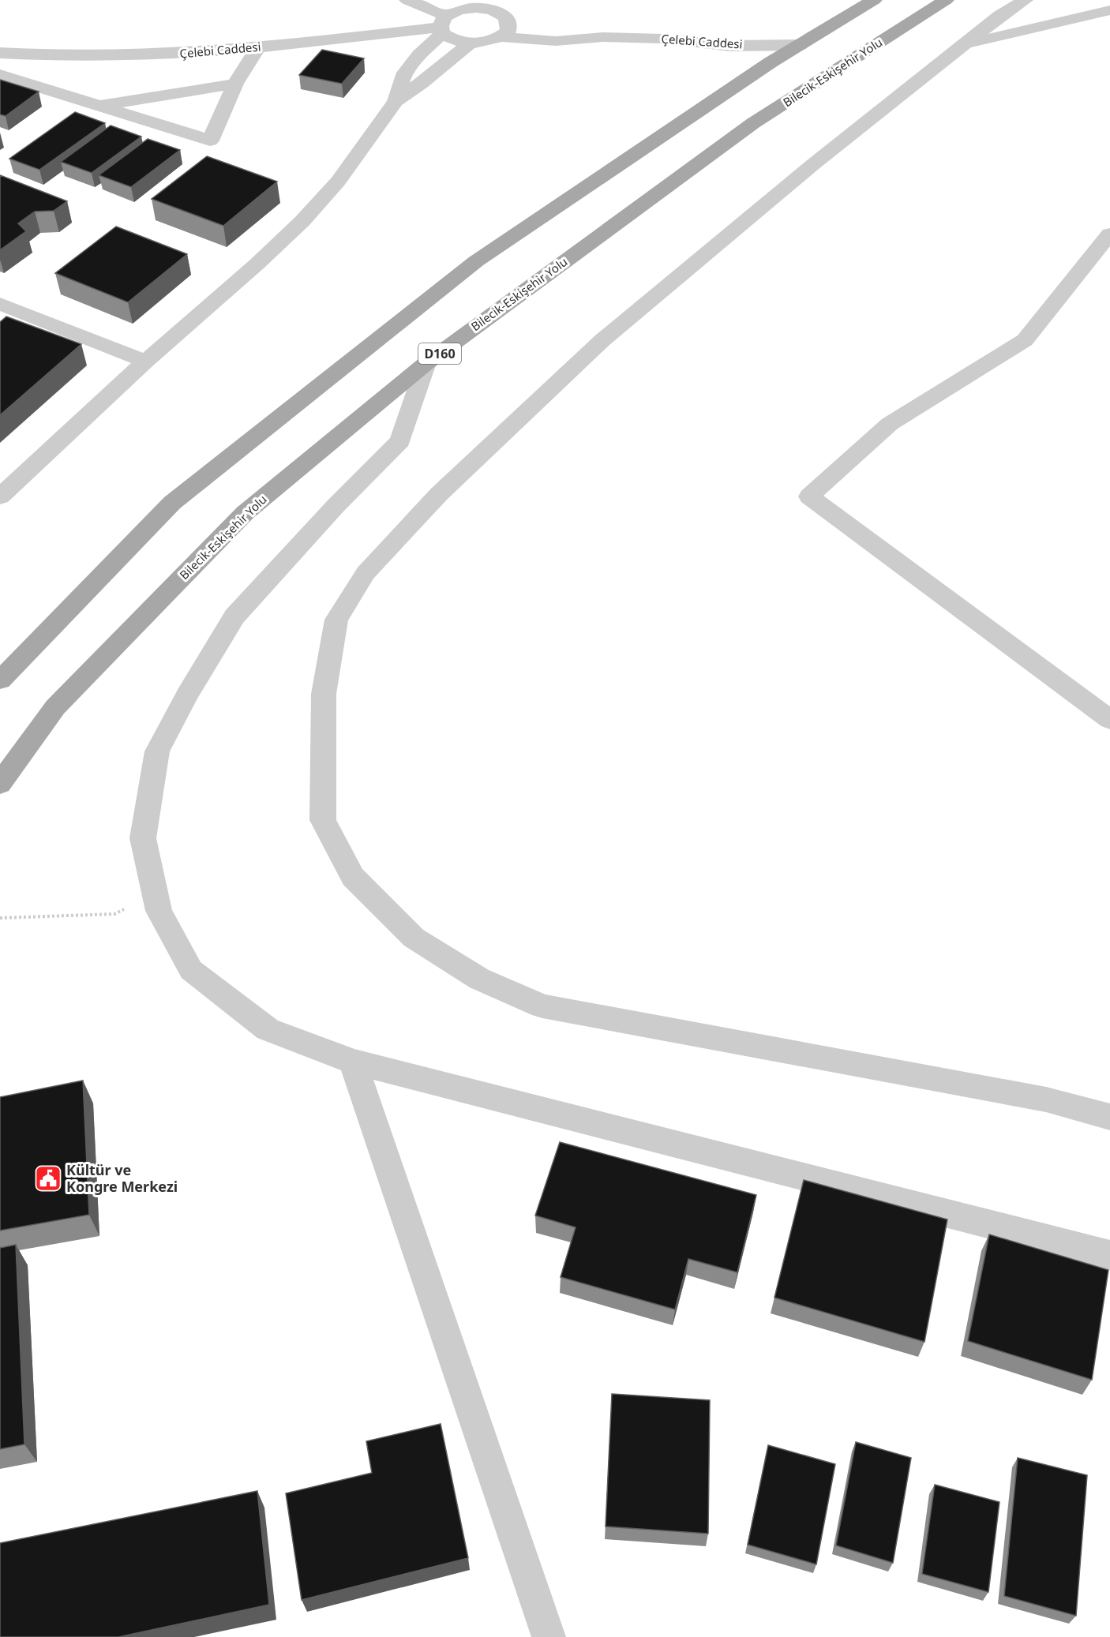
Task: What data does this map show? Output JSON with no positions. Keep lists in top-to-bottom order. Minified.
{"streets":{"main road":["Bilecik-Eskişehir Yolu","D160"],"street":["Çelebi Caddesi"]},"places":{"public building":["Kültür ve Kongre Merkezi"]}}
